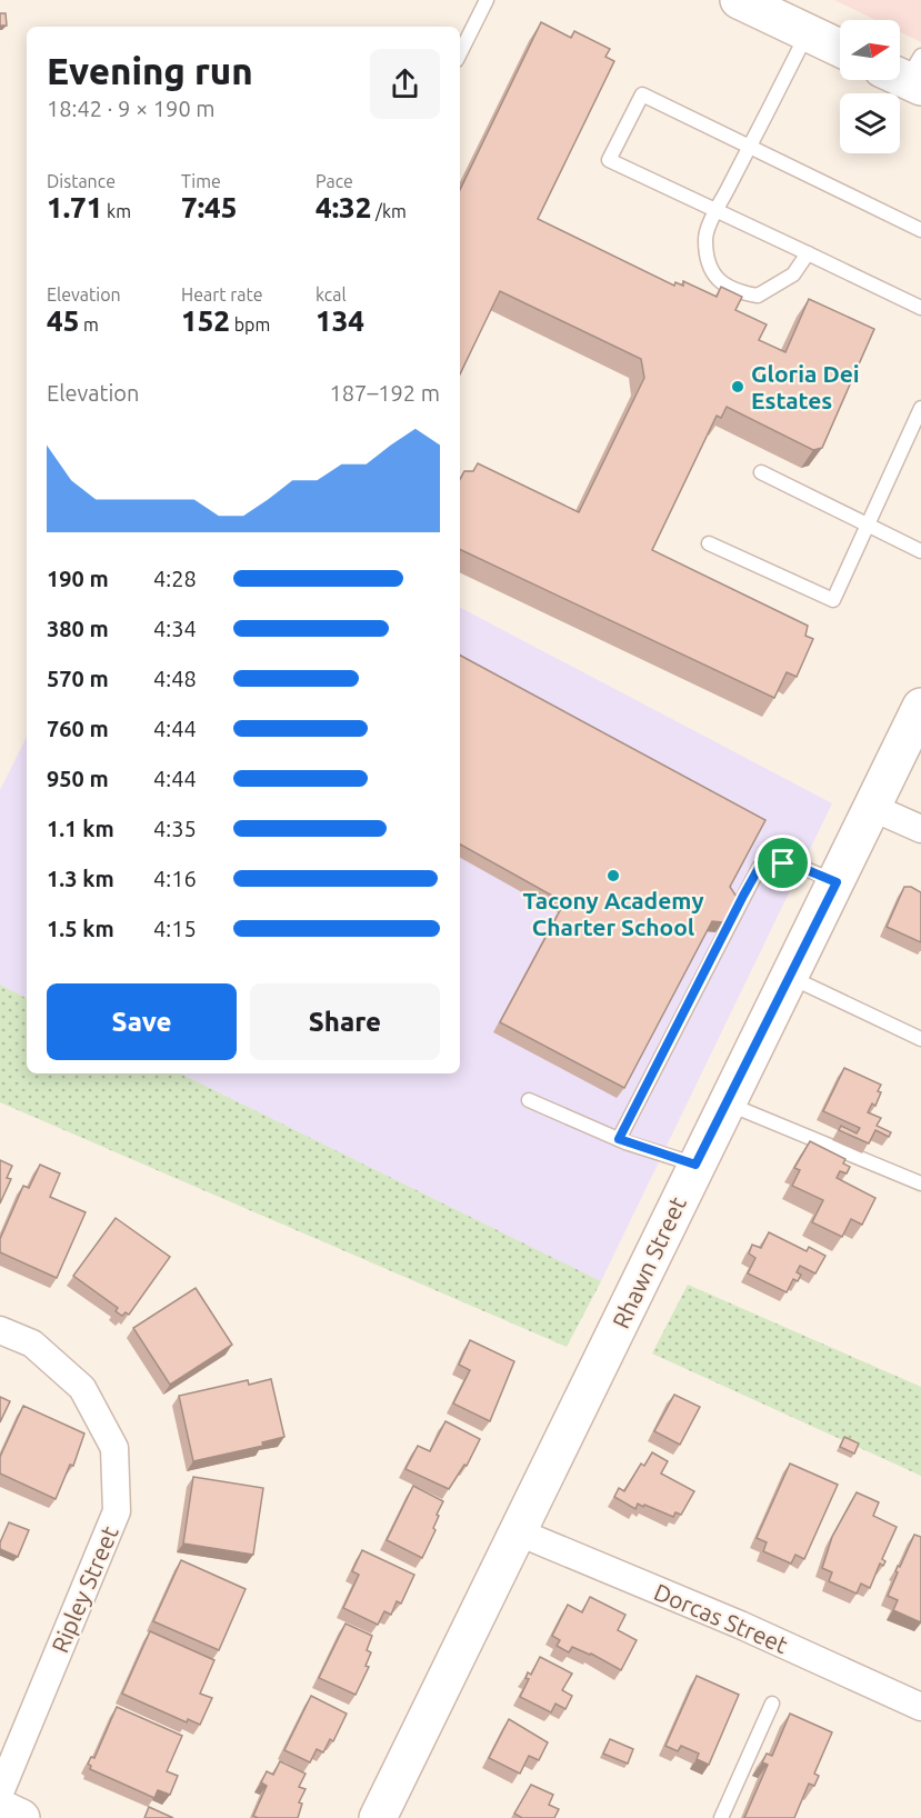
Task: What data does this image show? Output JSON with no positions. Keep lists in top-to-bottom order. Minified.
{"streets":{"main road":["Rhawn Street"],"street":["Ripley Street","Dorcas Street"]},"crossings":[["Rhawn Street","Dorcas Street"]],"places":["Gloria Dei Estates","Tacony Academy Charter School"],"north":"right","page":{"heading":["Evening run","18:42 · 9 × 190 m"],"stats":[["Distance","1.71 km"],["Time","7:45"],["Pace","4:32 /km"],["Elevation","45 m"],["Heart rate","152 bpm"],["kcal","134"]],"chart":["Elevation","187–192 m"],"list":[{"name":"190 m","note":"4:28"},{"name":"380 m","note":"4:34"},{"name":"570 m","note":"4:48"},{"name":"760 m","note":"4:44"},{"name":"950 m","note":"4:44"},{"name":"1.1 km","note":"4:35"},{"name":"1.3 km","note":"4:16"},{"name":"1.5 km","note":"4:15"}],"buttons":["Save","Share"]}}
